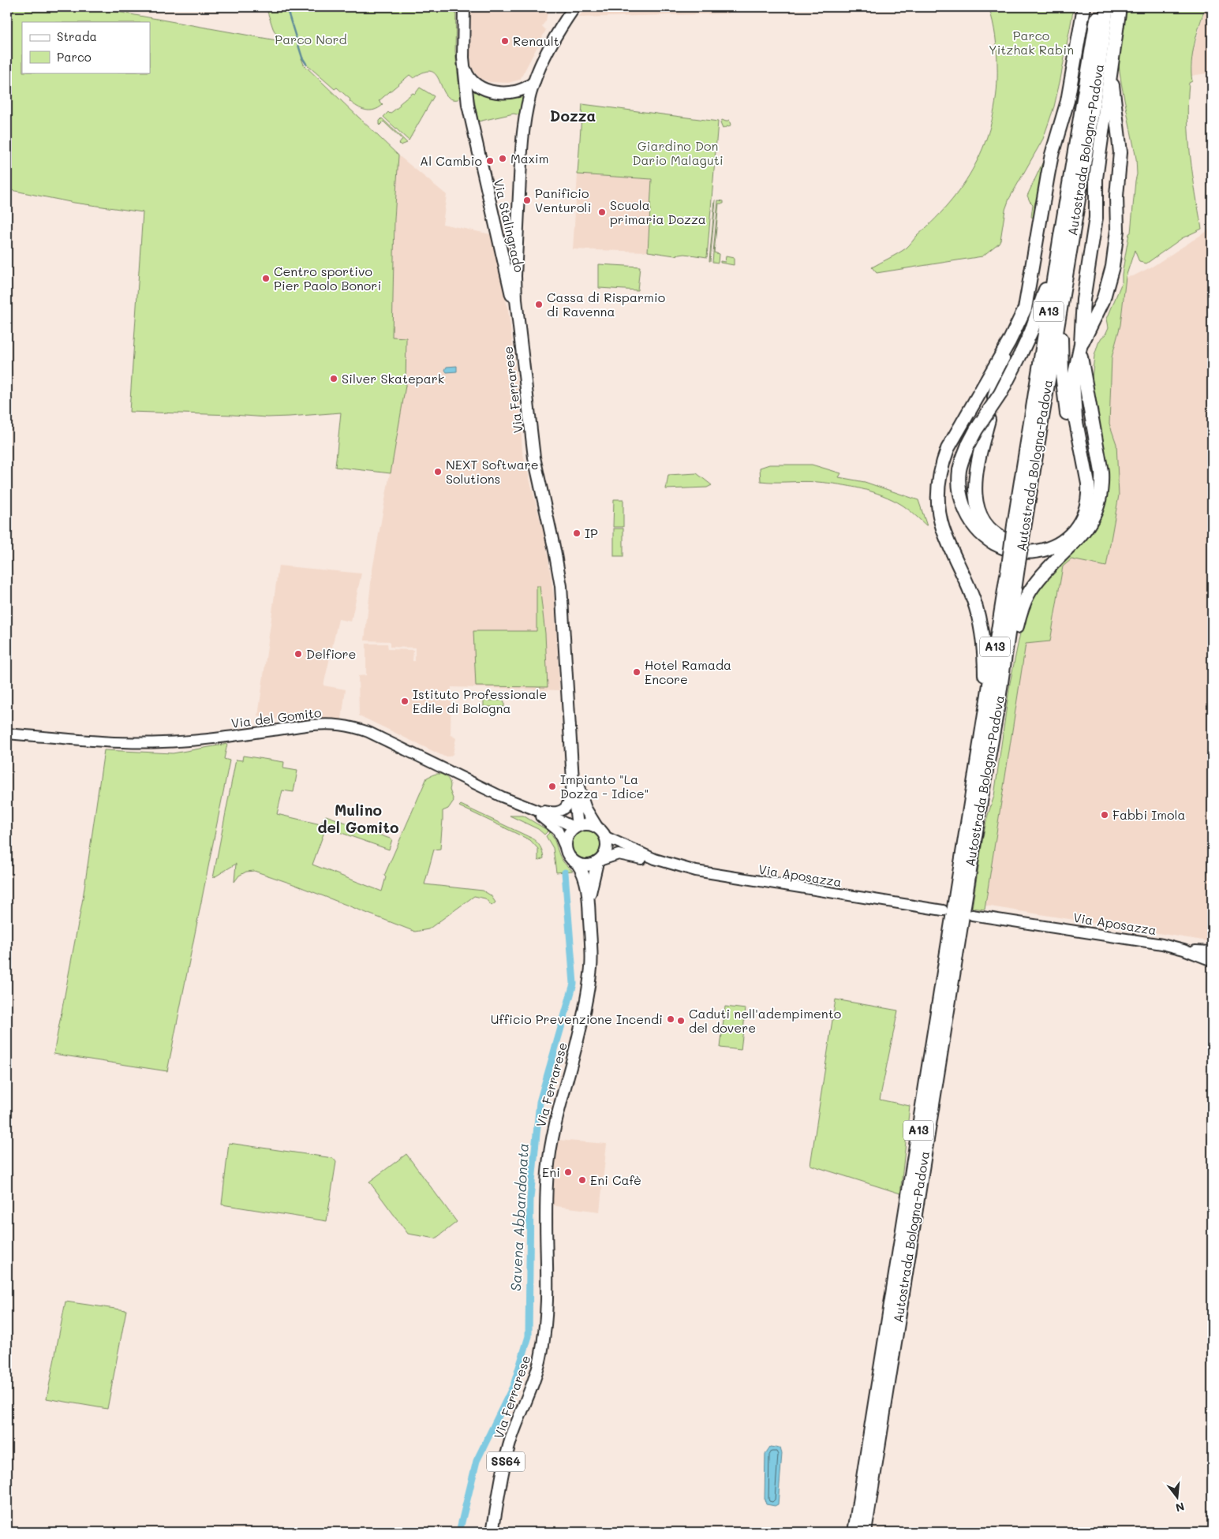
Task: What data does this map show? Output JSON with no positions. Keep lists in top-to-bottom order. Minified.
{"streets":{"highway":["Autostrada Bologna-Padova","A13"],"main road":["Via Stalingrado","Via Ferrarese","SS64"],"street":["Via del Gomito","Via Aposazza"]},"crossings":[["Via Stalingrado","Via Ferrarese"],["Via Ferrarese","Via del Gomito"],["Via Ferrarese","Via Aposazza"],["Via del Gomito","Via Aposazza"]],"districts":["Dozza","Mulino del Gomito"],"water":["Savena Abbandonata"],"parks":["Parco Yitzhak Rabin","Parco Nord","Giardino Don Dario Malaguti"],"places":["Renault","Maxim","Al Cambio","Panificio Venturoli","Scuola primaria Dozza","Centro sportivo Pier Paolo Bonori","Cassa di Risparmio di Ravenna","Silver Skatepark","NEXT Software Solutions","IP","Delfiore","Hotel Ramada Encore","Istituto Professionale Edile di Bologna","Impianto \"La Dozza - Idice\"","Fabbi Imola","Ufficio Prevenzione Incendi","Caduti nell'adempimento del dovere","Eni","Eni Cafè"],"legend":["Strada","Parco"],"north":"bottom"}
